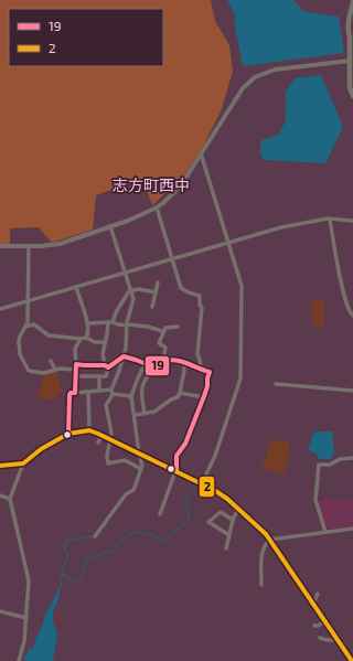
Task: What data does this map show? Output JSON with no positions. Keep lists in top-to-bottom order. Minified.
{"districts":["志方町西中"],"lines":["transit line 19","transit line 2"],"legend":["19","2"]}
